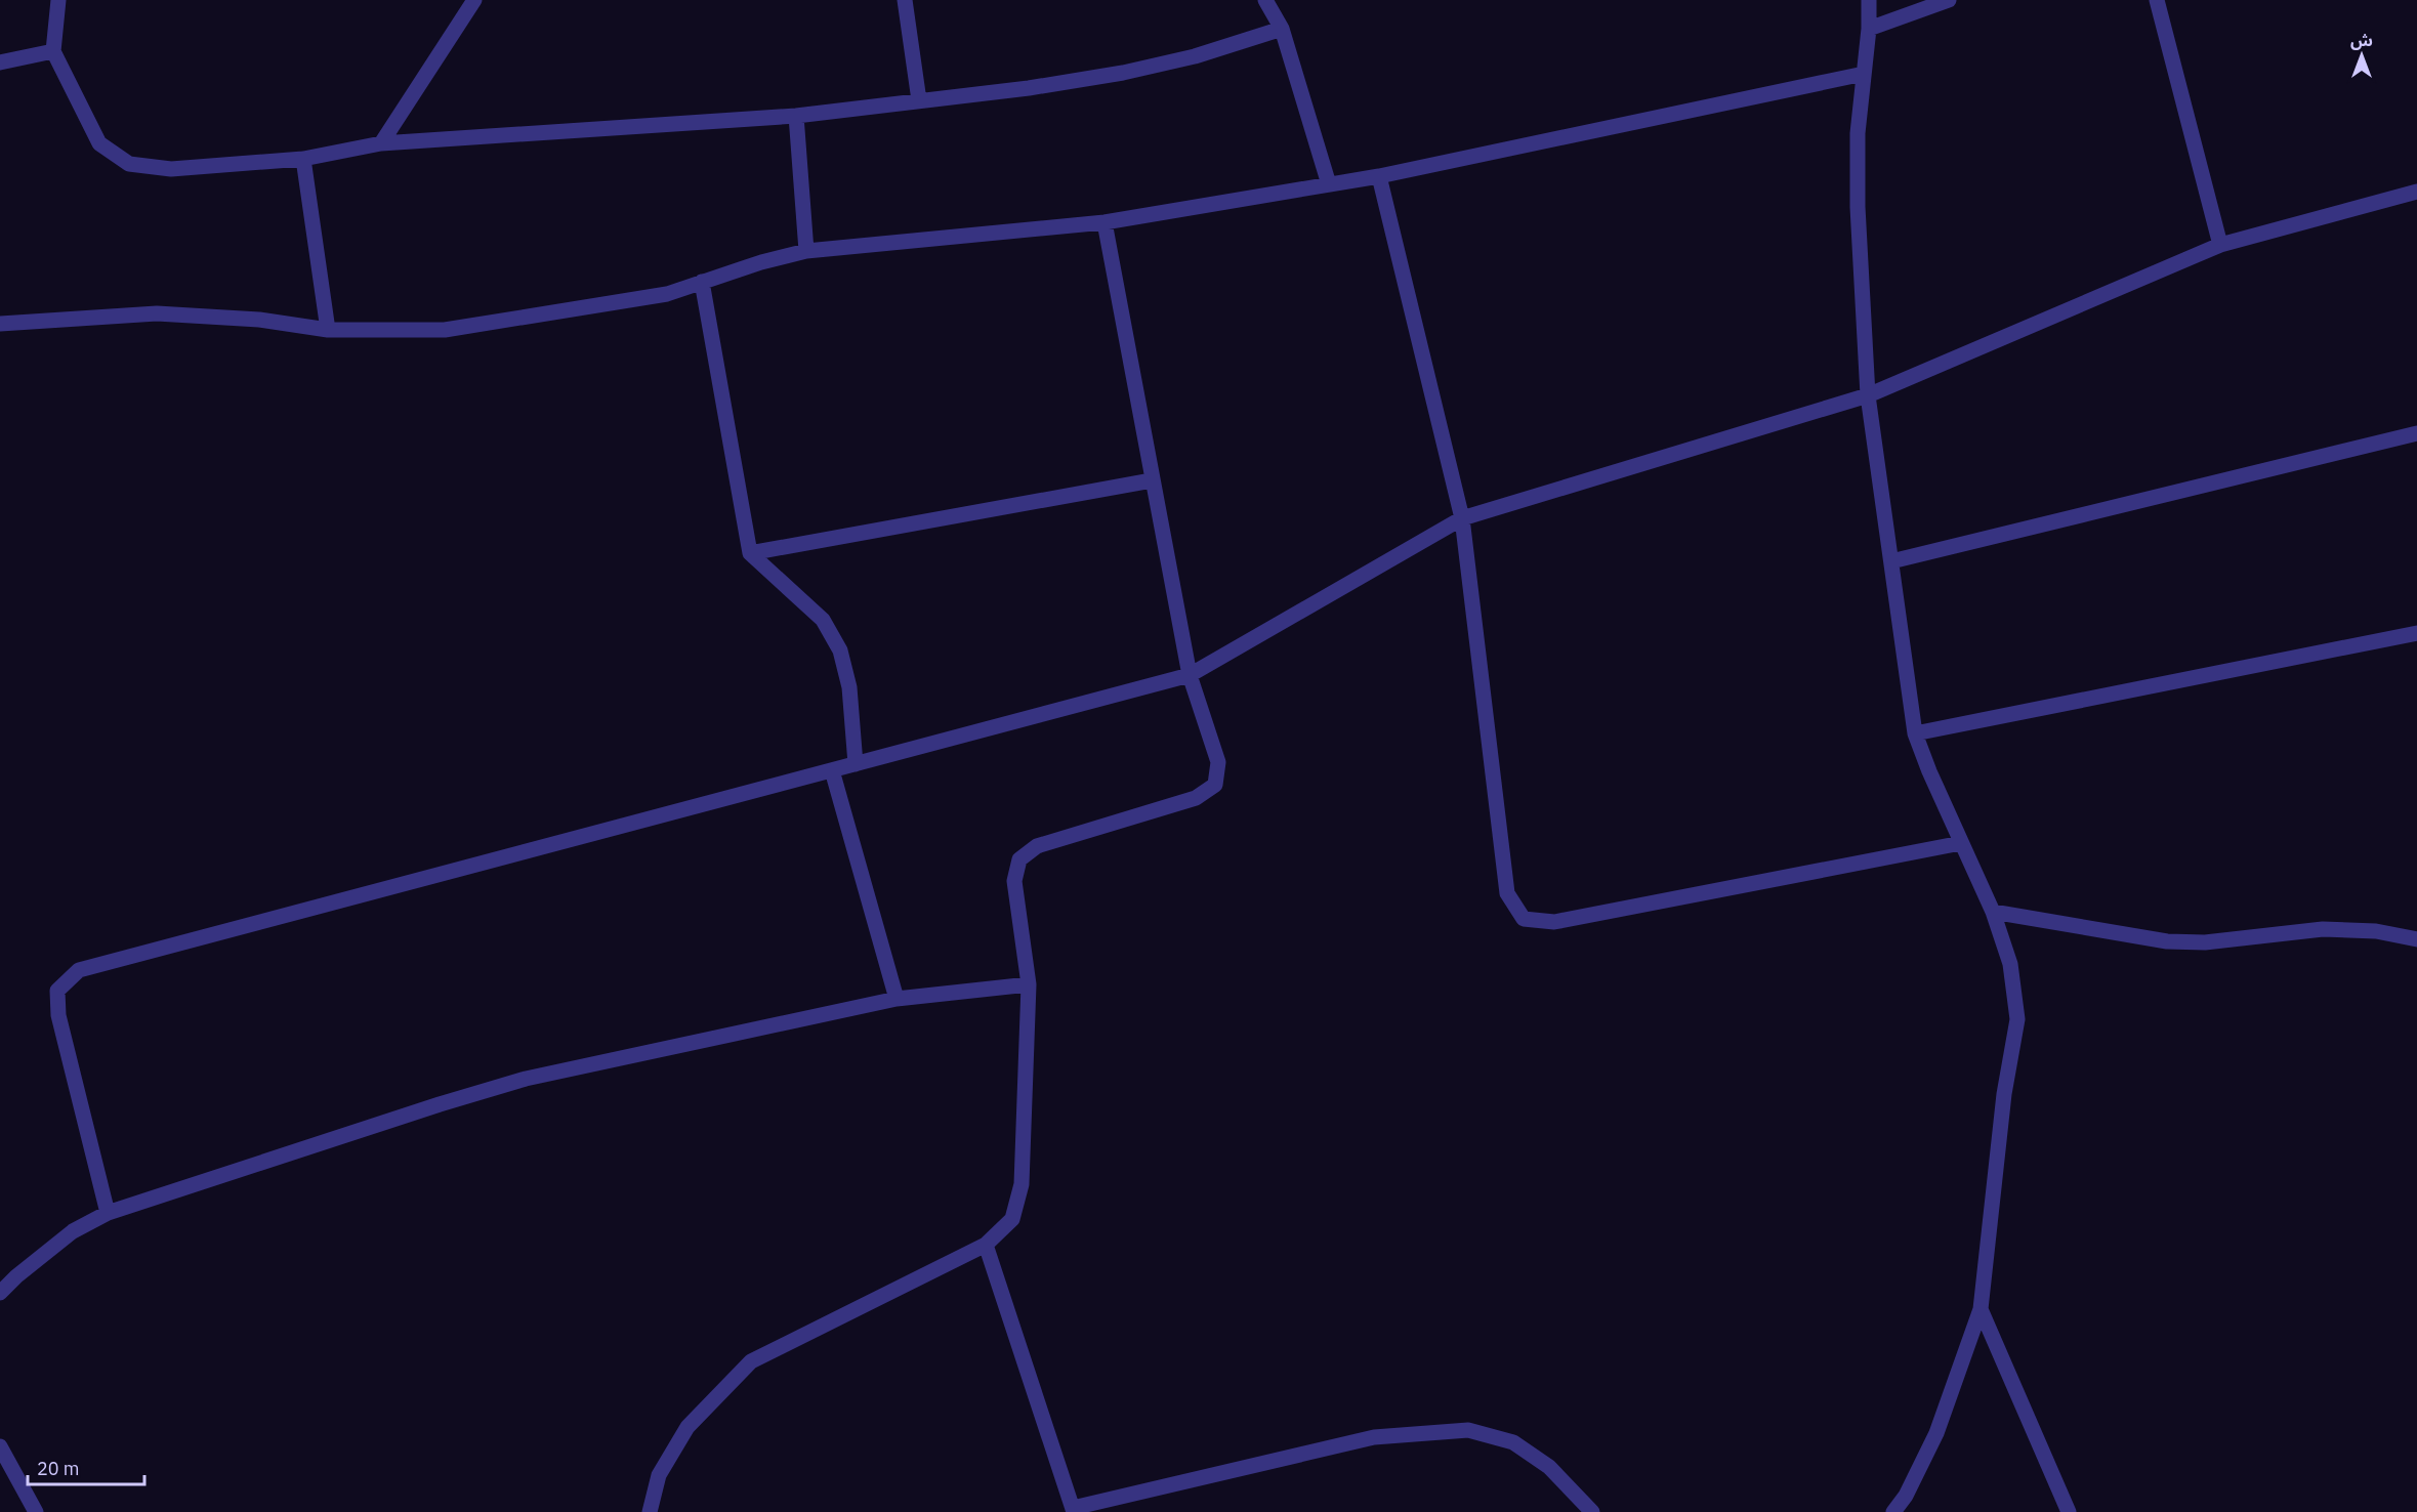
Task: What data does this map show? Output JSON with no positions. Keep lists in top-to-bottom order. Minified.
{"scale_bar":"20 m","north":"top"}
